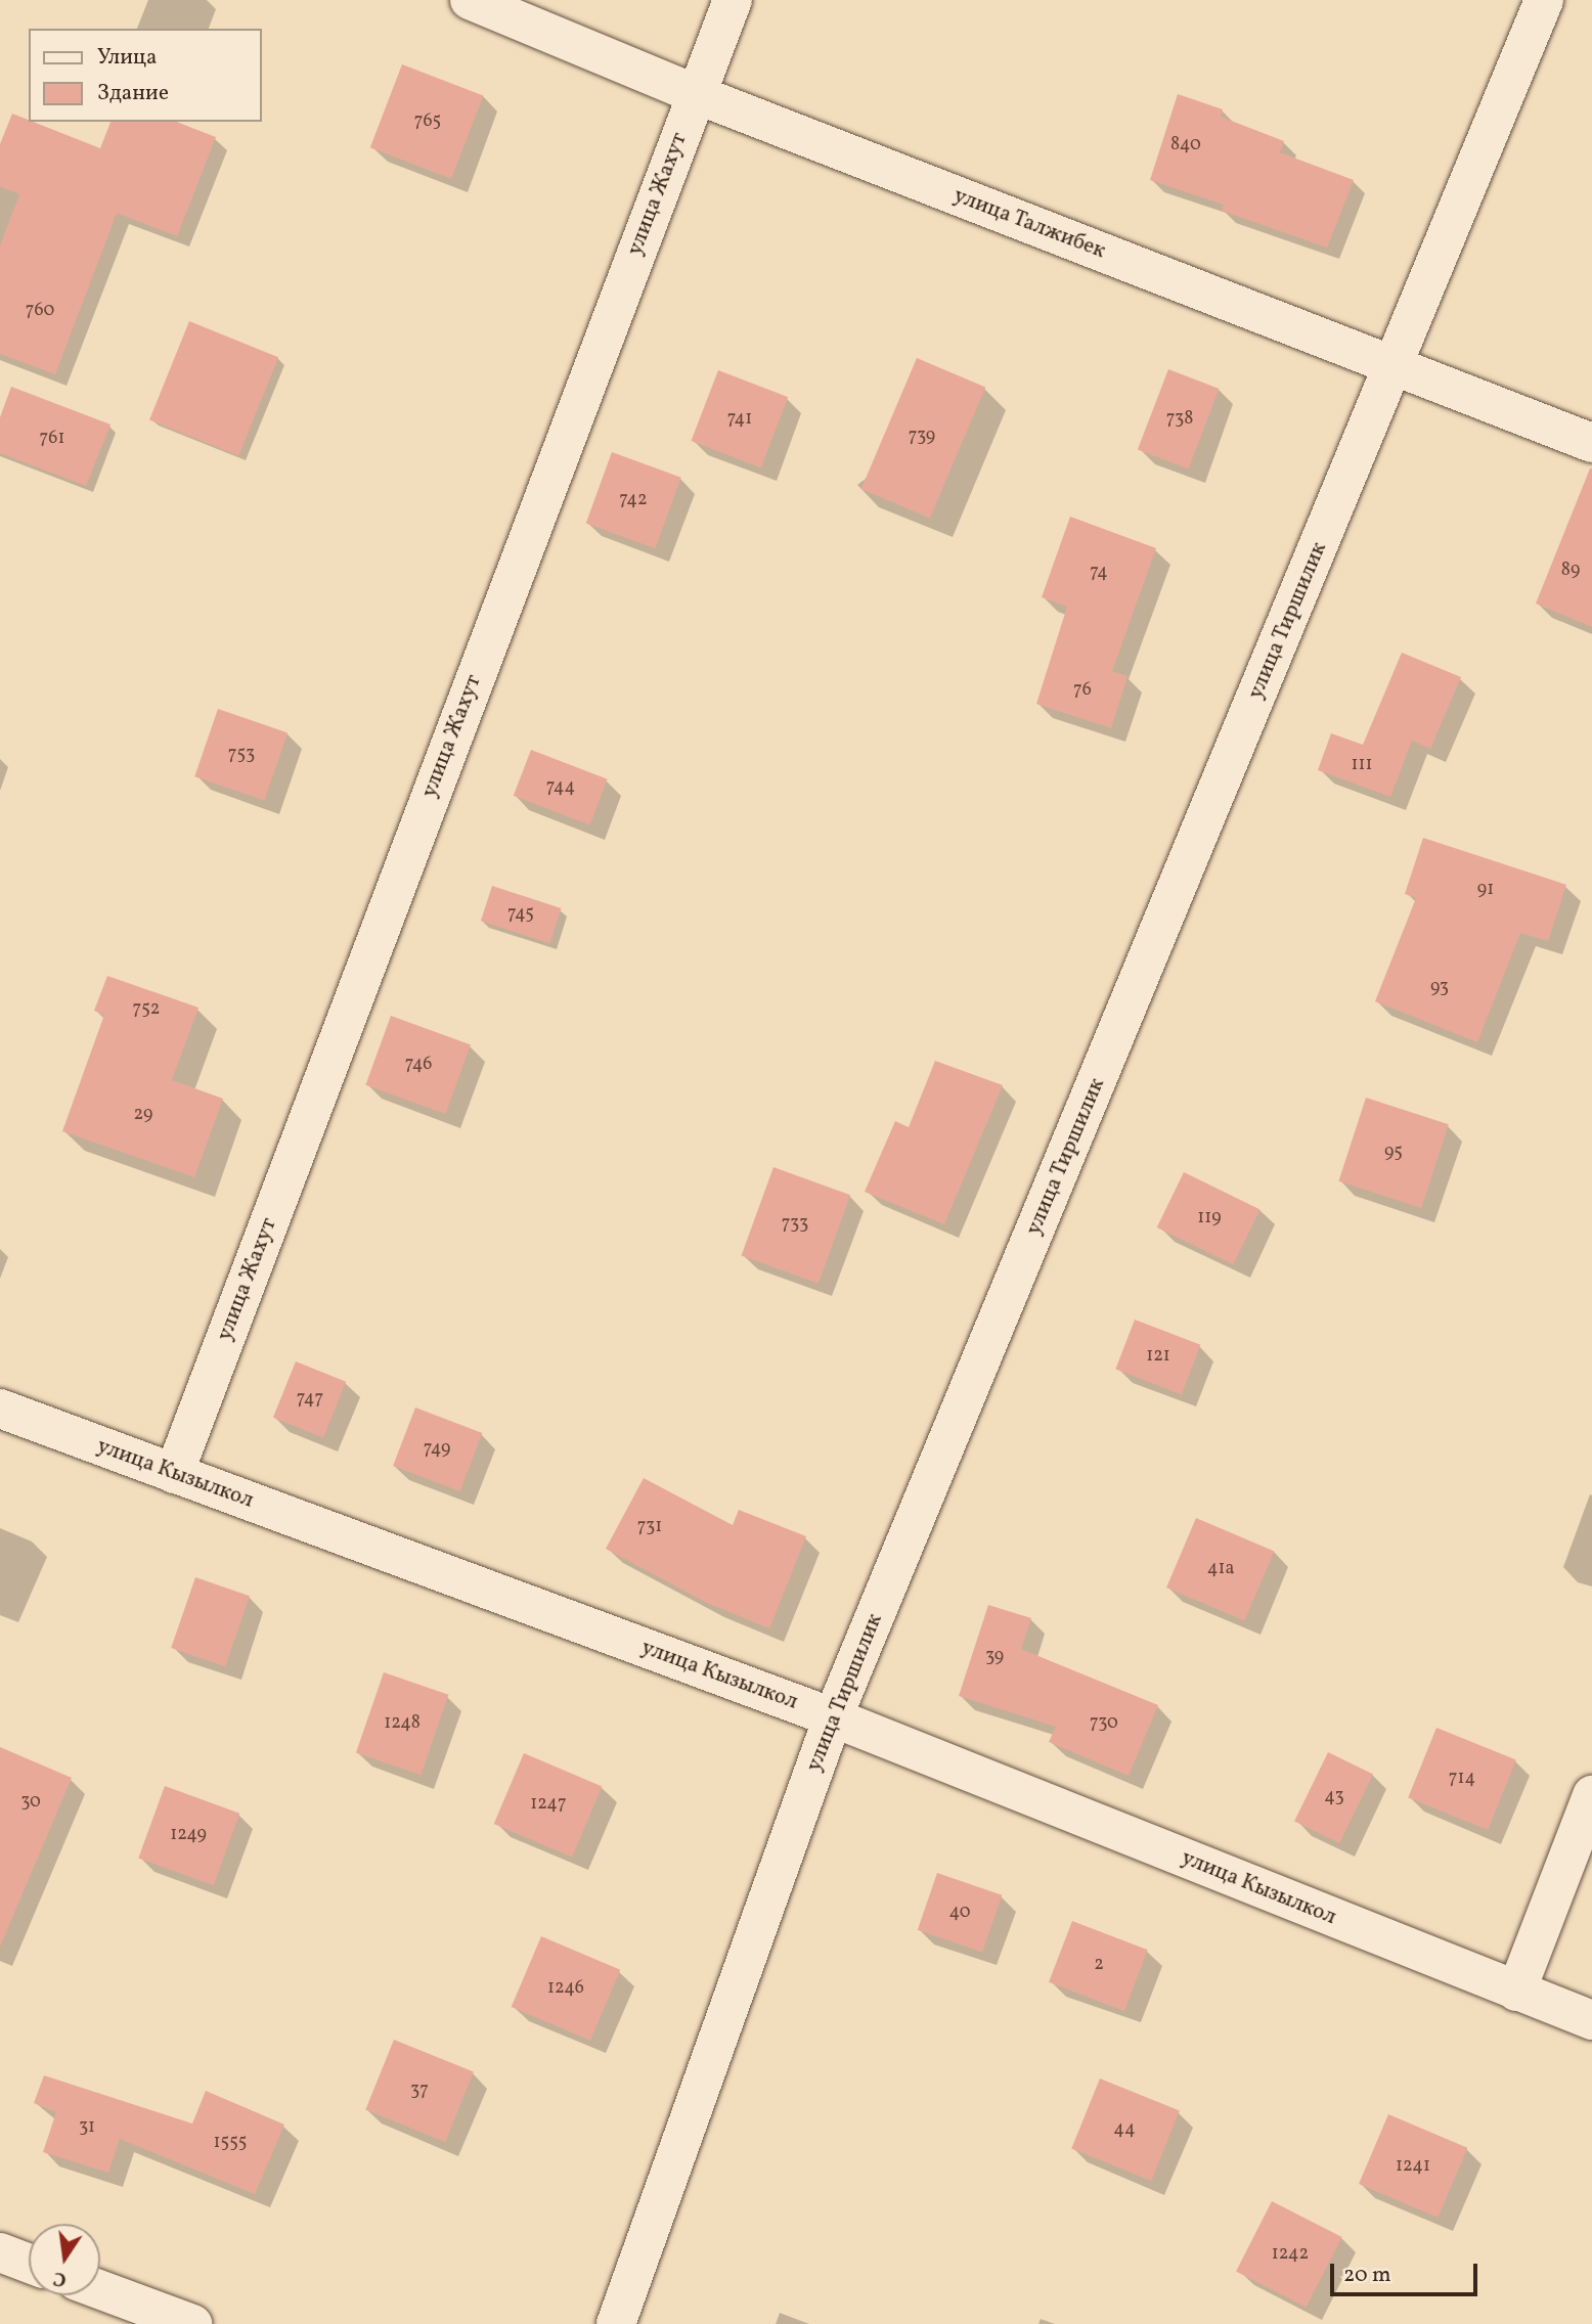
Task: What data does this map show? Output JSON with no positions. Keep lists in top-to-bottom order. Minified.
{"streets":{"street":["улица Жахут","улица Талжибек","улица Тиршилик","улица Кызылкол"]},"crossings":[["улица Жахут","улица Талжибек"],["улица Жахут","улица Кызылкол"],["улица Талжибек","улица Тиршилик"],["улица Тиршилик","улица Кызылкол"]],"house_numbers":["765","840","760","741","738","739","761","742","89","74","76","753","111","744","91","745","93","752","746","29","95","119","733","121","747","749","731","41а","39","1248","730","714","43","30","1247","1249","40","2","1246","37","31","44","1555","1241","1242"],"legend":["Улица","Здание"],"scale_bar":"20 m","north":"bottom"}
